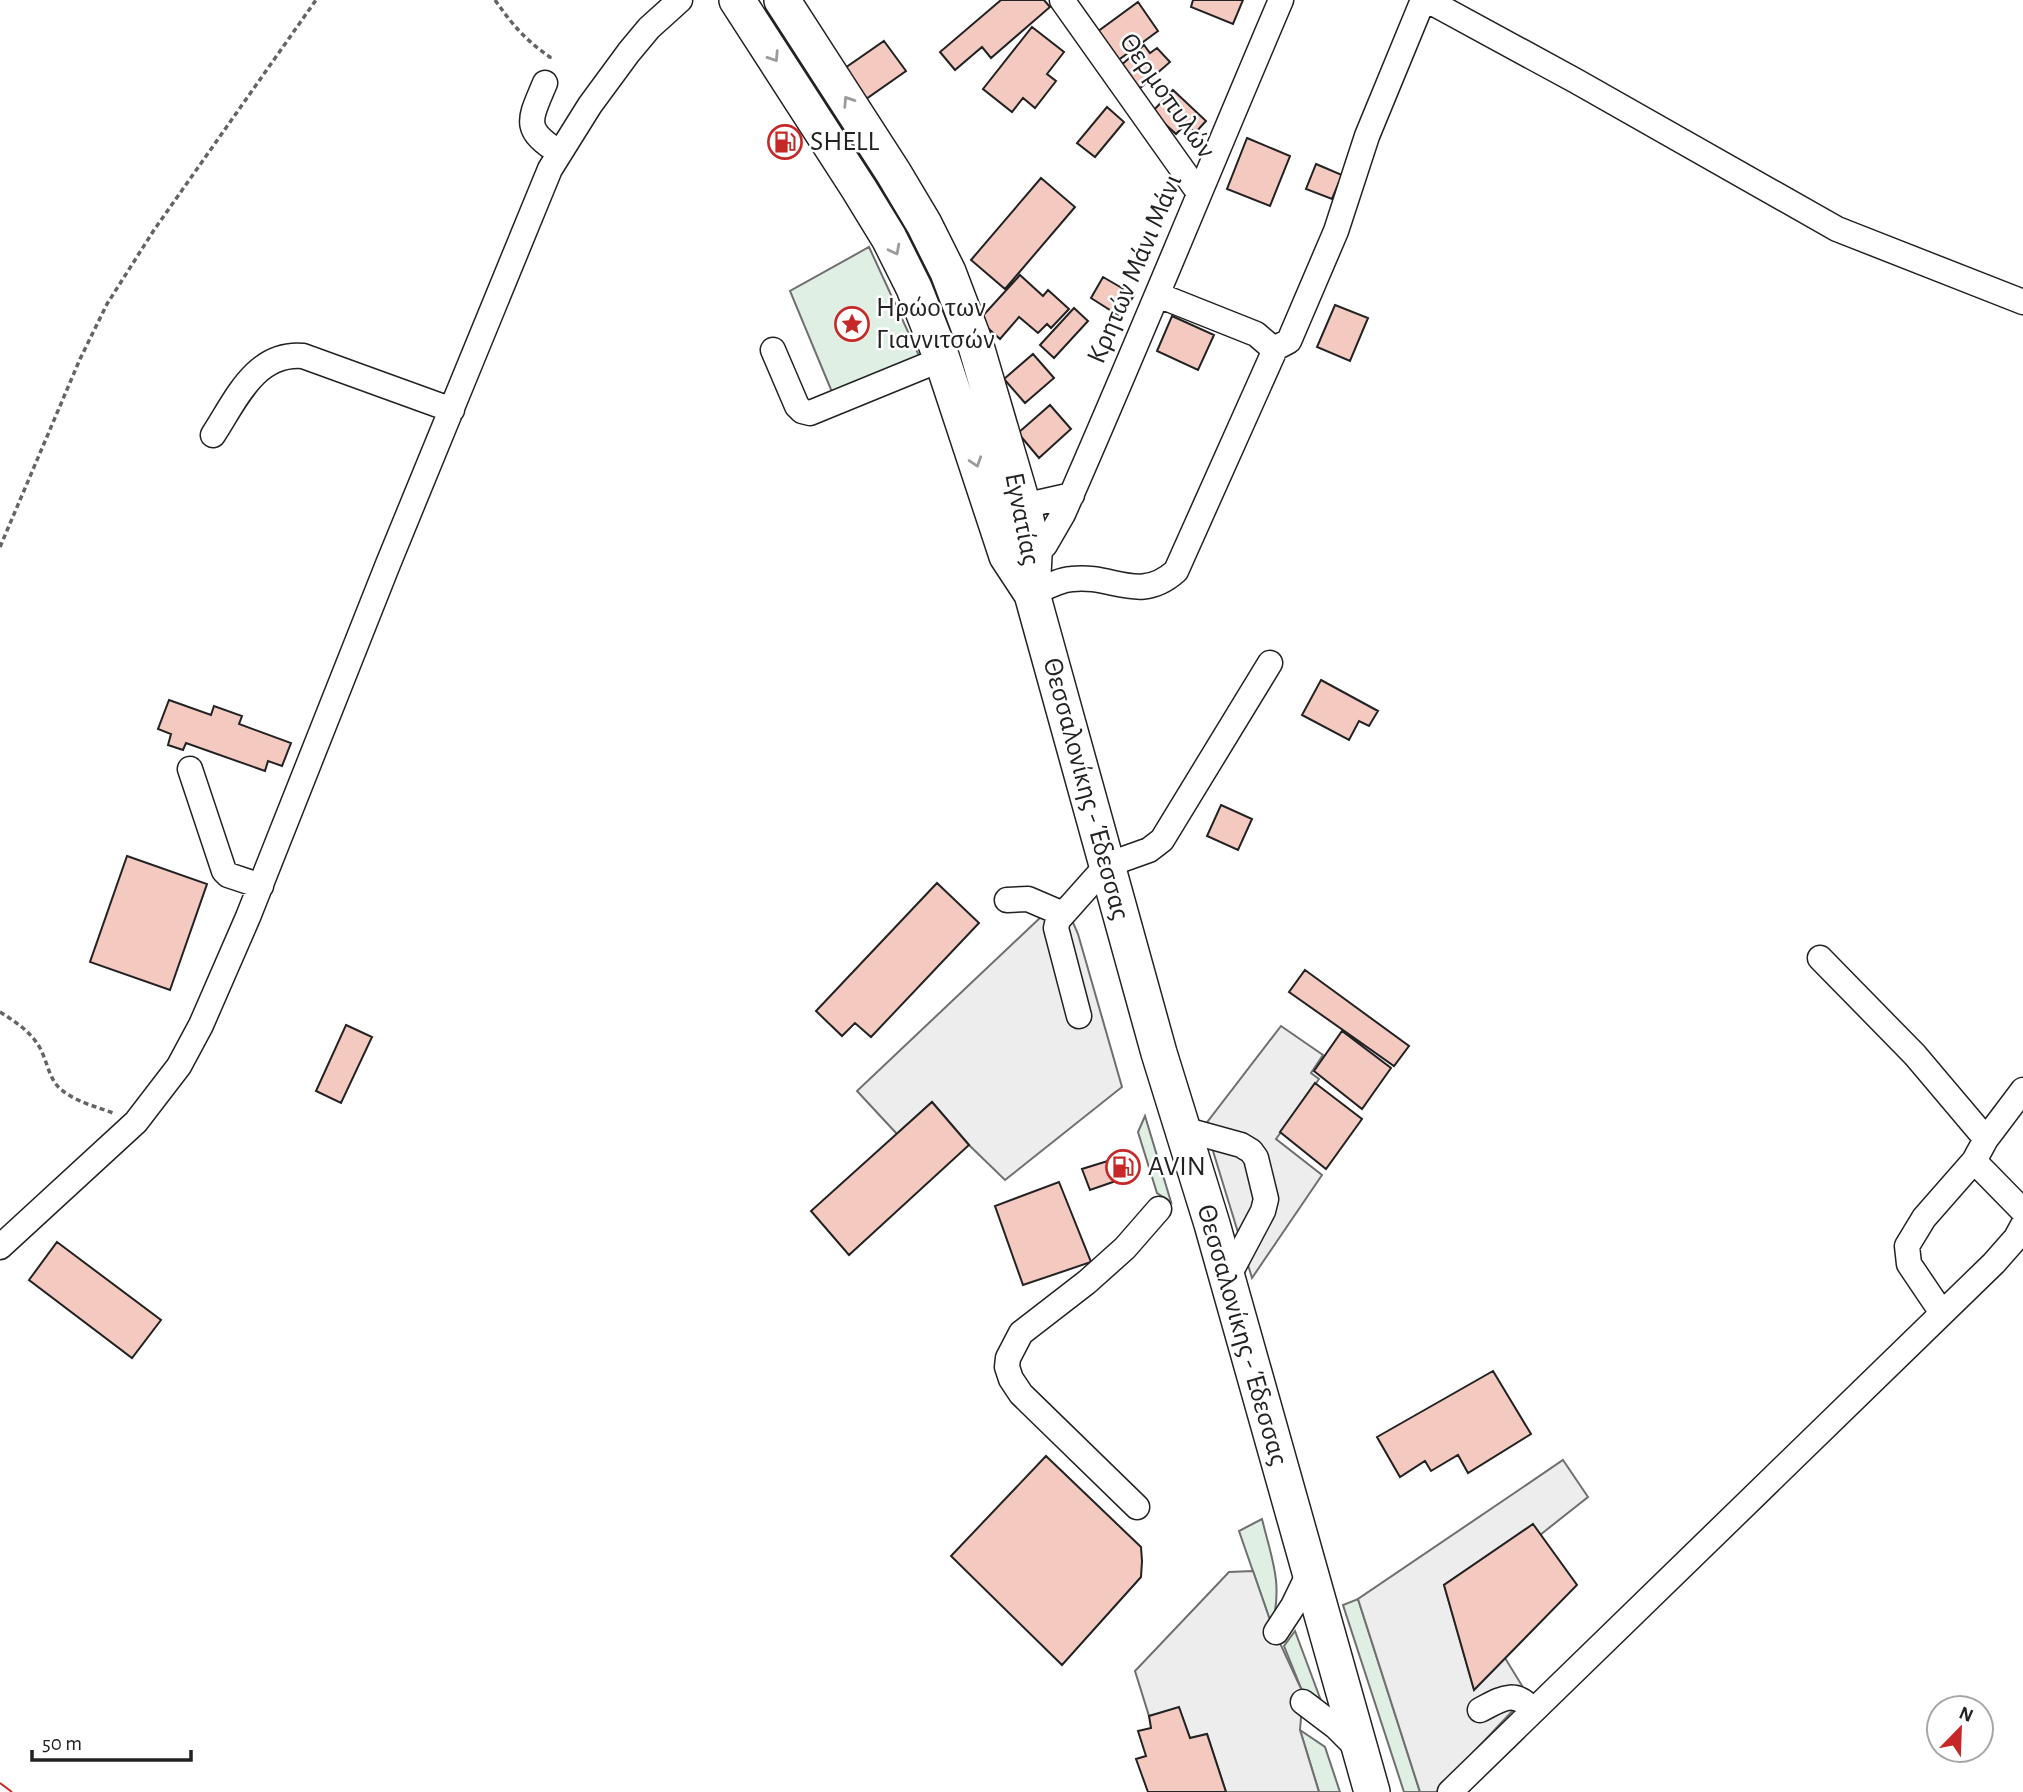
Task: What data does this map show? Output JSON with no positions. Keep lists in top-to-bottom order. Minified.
{"streets":{"highway":["Εγνατίας","Θεσσαλονίκης - Έδεσσας"],"street":["Θερμοπυλών","Κρητών Μάνι Μάνι"]},"crossings":[["Θερμοπυλών","Κρητών Μάνι Μάνι"],["Κρητών Μάνι Μάνι","Εγνατίας"],["Εγνατίας","Θεσσαλονίκης - Έδεσσας"]],"places":{"fuel station":["SHELL","AVIN"],"place":["Ηρώο των Γιαννιτσών"]},"scale_bar":"50 m","north":"top right"}
